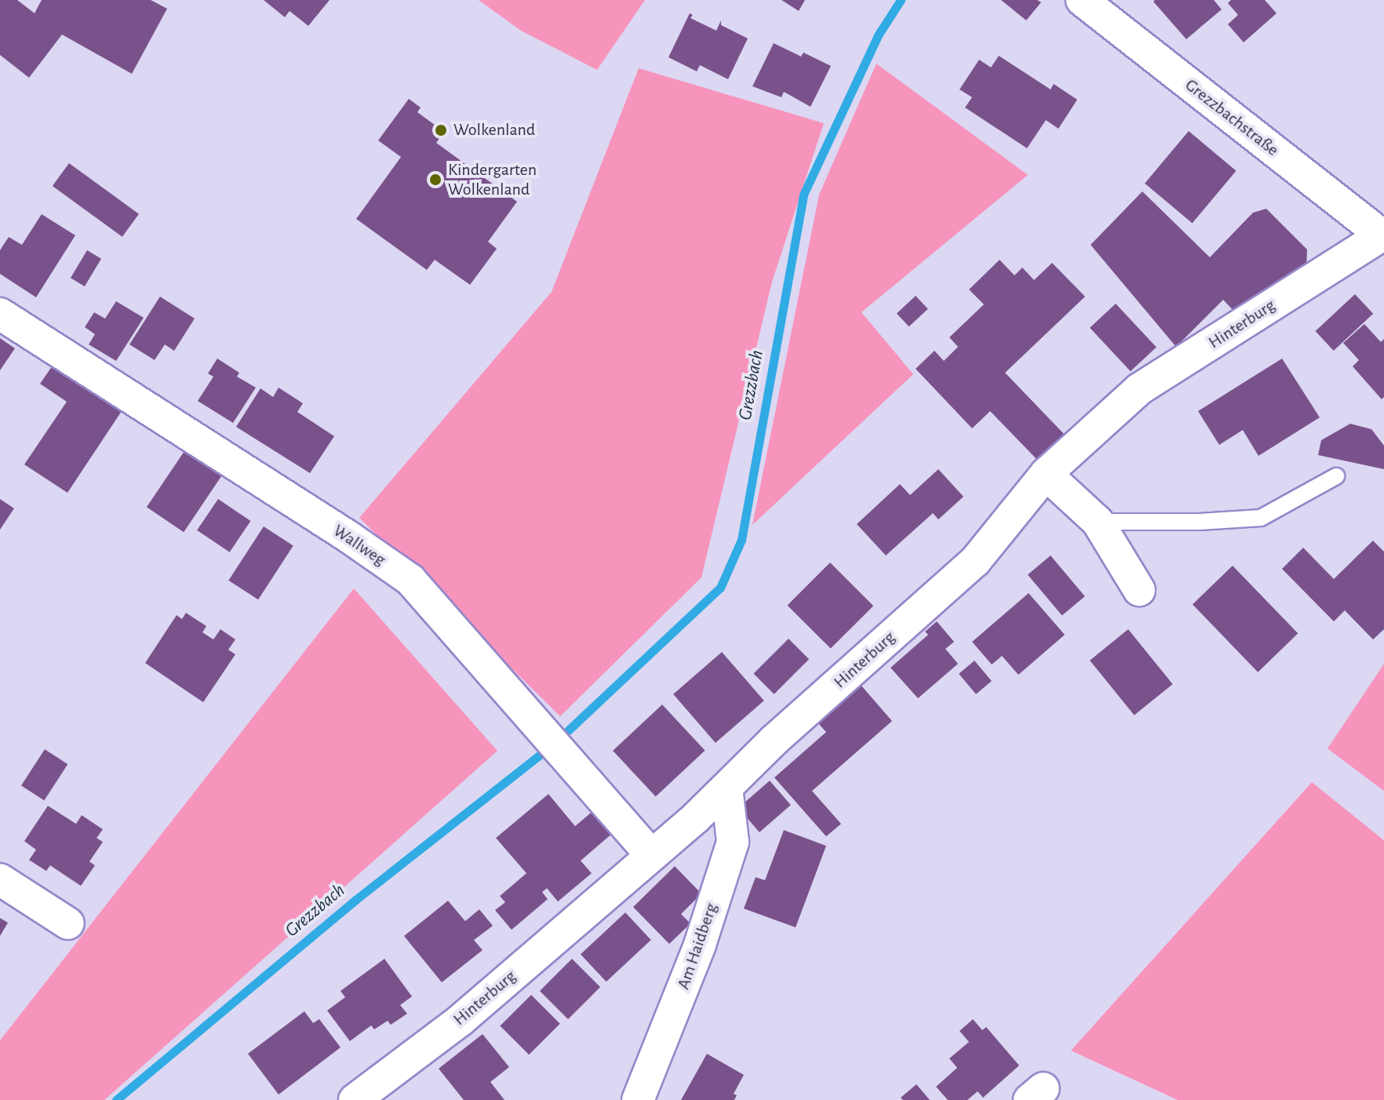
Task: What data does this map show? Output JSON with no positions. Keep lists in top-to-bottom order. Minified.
{"streets":{"street":["Grezzbachstraße","Hinterburg","Wallweg","Am Haidberg"]},"crossings":[["Grezzbachstraße","Hinterburg"],["Hinterburg","Wallweg"],["Hinterburg","Am Haidberg"]],"water":["Grezzbach"],"places":["Wolkenland","Kindergarten Wolkenland"]}
